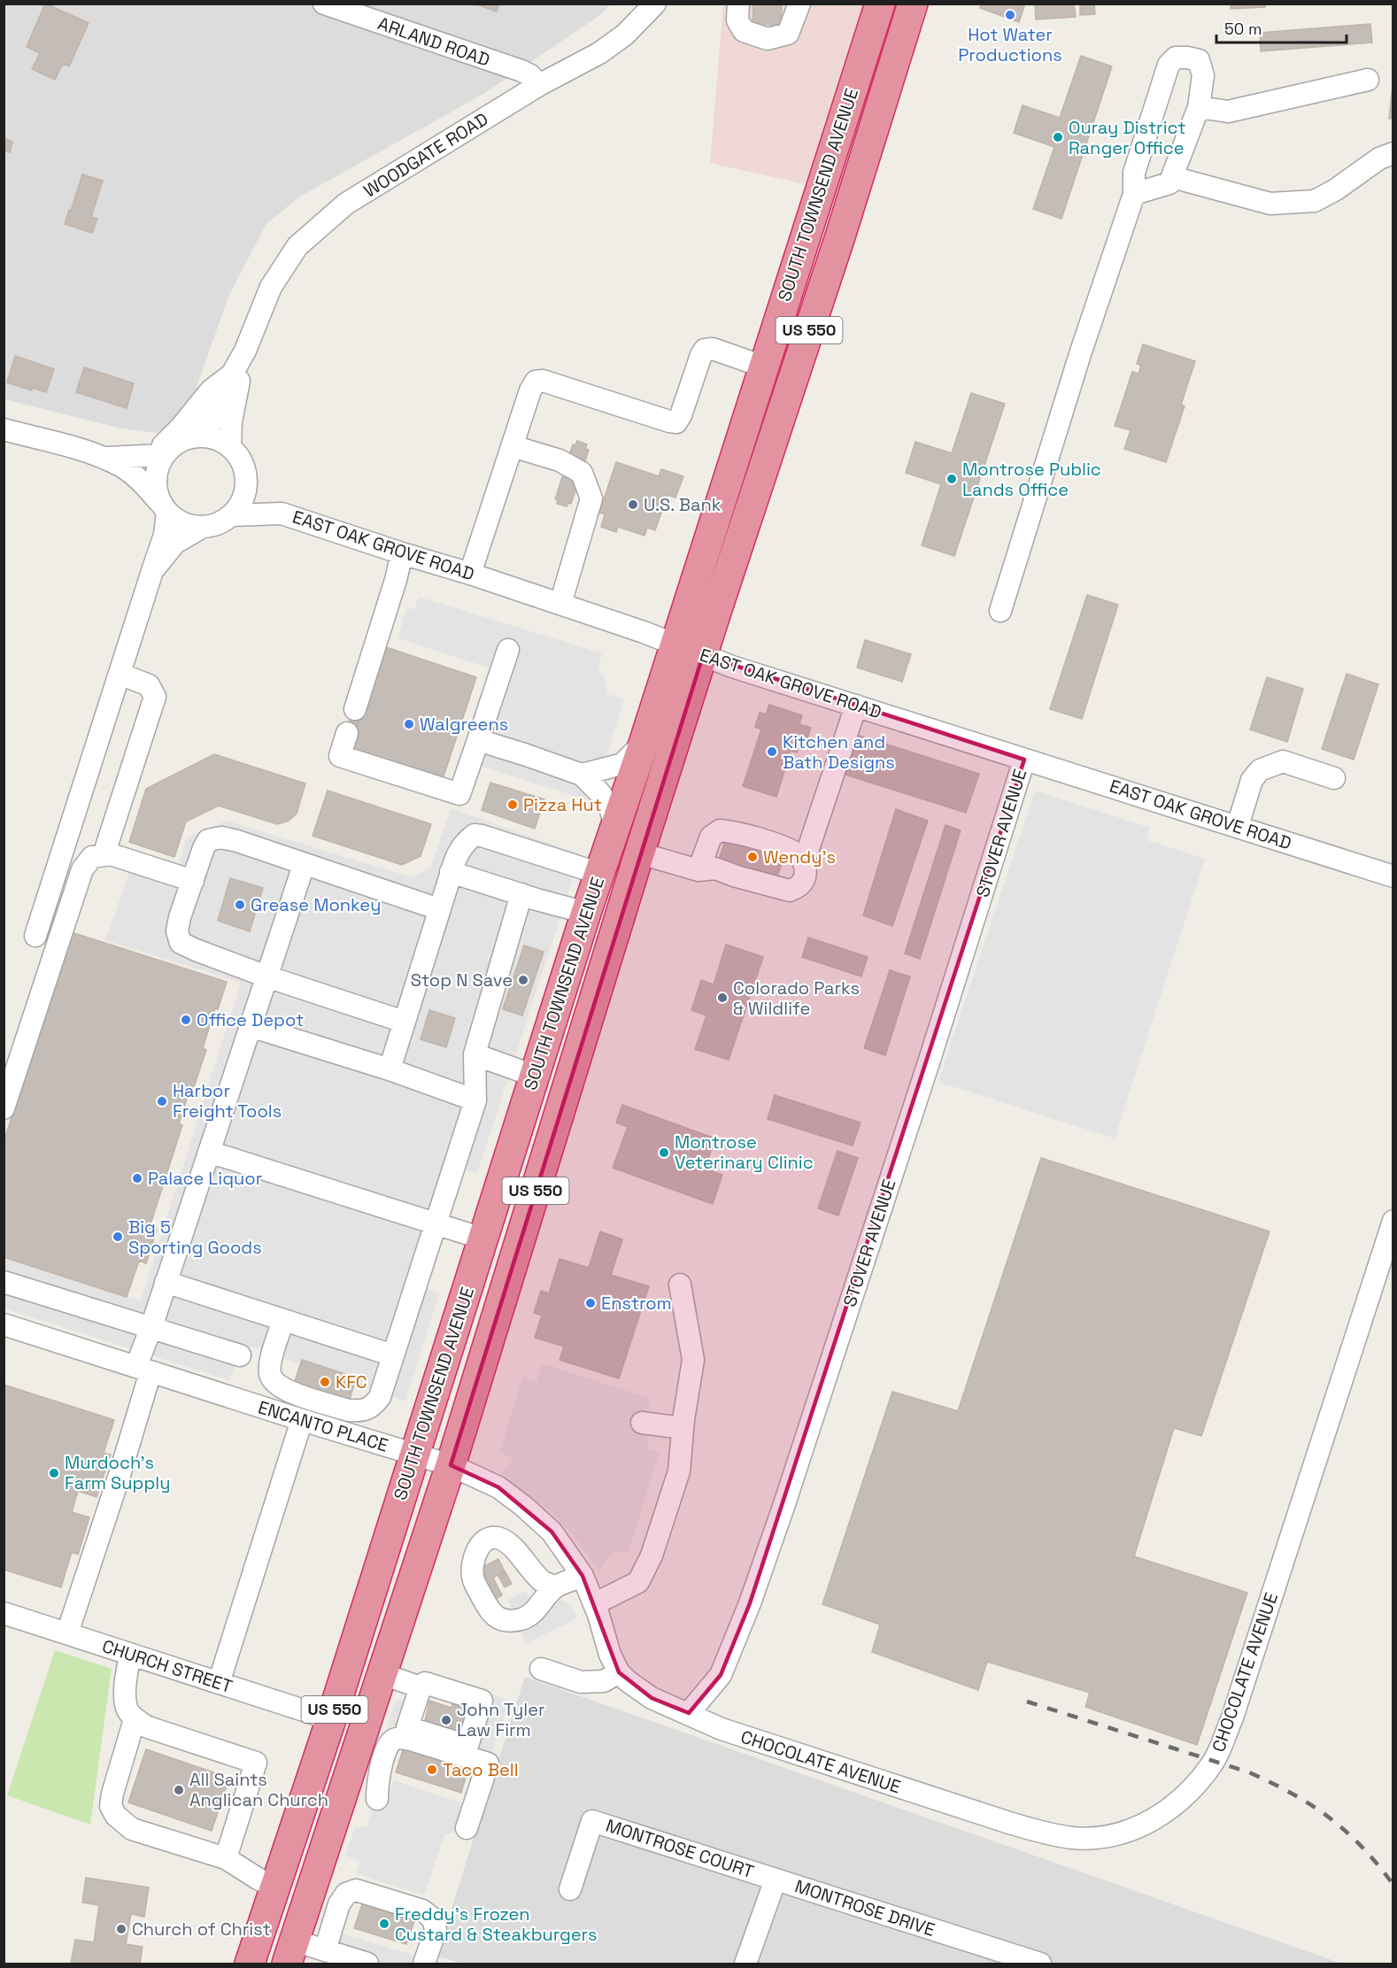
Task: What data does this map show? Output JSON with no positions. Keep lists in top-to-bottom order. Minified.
{"streets":{"highway":["SOUTH TOWNSEND AVENUE","US 550"],"street":["ARLAND ROAD","WOODGATE ROAD","EAST OAK GROVE ROAD","STOVER AVENUE","ENCANTO PLACE","CHURCH STREET","CHOCOLATE AVENUE","MONTROSE COURT","MONTROSE DRIVE"]},"crossings":[["ARLAND ROAD","WOODGATE ROAD"],["WOODGATE ROAD","EAST OAK GROVE ROAD"],["SOUTH TOWNSEND AVENUE","EAST OAK GROVE ROAD"],["SOUTH TOWNSEND AVENUE","ENCANTO PLACE"],["SOUTH TOWNSEND AVENUE","CHURCH STREET"],["EAST OAK GROVE ROAD","STOVER AVENUE"],["STOVER AVENUE","ENCANTO PLACE"],["STOVER AVENUE","CHOCOLATE AVENUE"],["ENCANTO PLACE","CHOCOLATE AVENUE"],["MONTROSE COURT","MONTROSE DRIVE"]],"places":["Hot Water Productions","Ouray District Ranger Office","Montrose Public Lands Office","U.S. Bank","Walgreens","Kitchen and Bath Designs","Pizza Hut","Wendy's","Grease Monkey","Stop N Save","Colorado Parks & Wildlife","Office Depot","Harbor Freight Tools","Montrose Veterinary Clinic","Palace Liquor","Big 5 Sporting Goods","Enstrom","KFC","Murdoch's Farm Supply","John Tyler Law Firm","Taco Bell","All Saints Anglican Church","Freddy's Frozen Custard & Steakburgers","Church of Christ"],"scale_bar":"50 m"}
